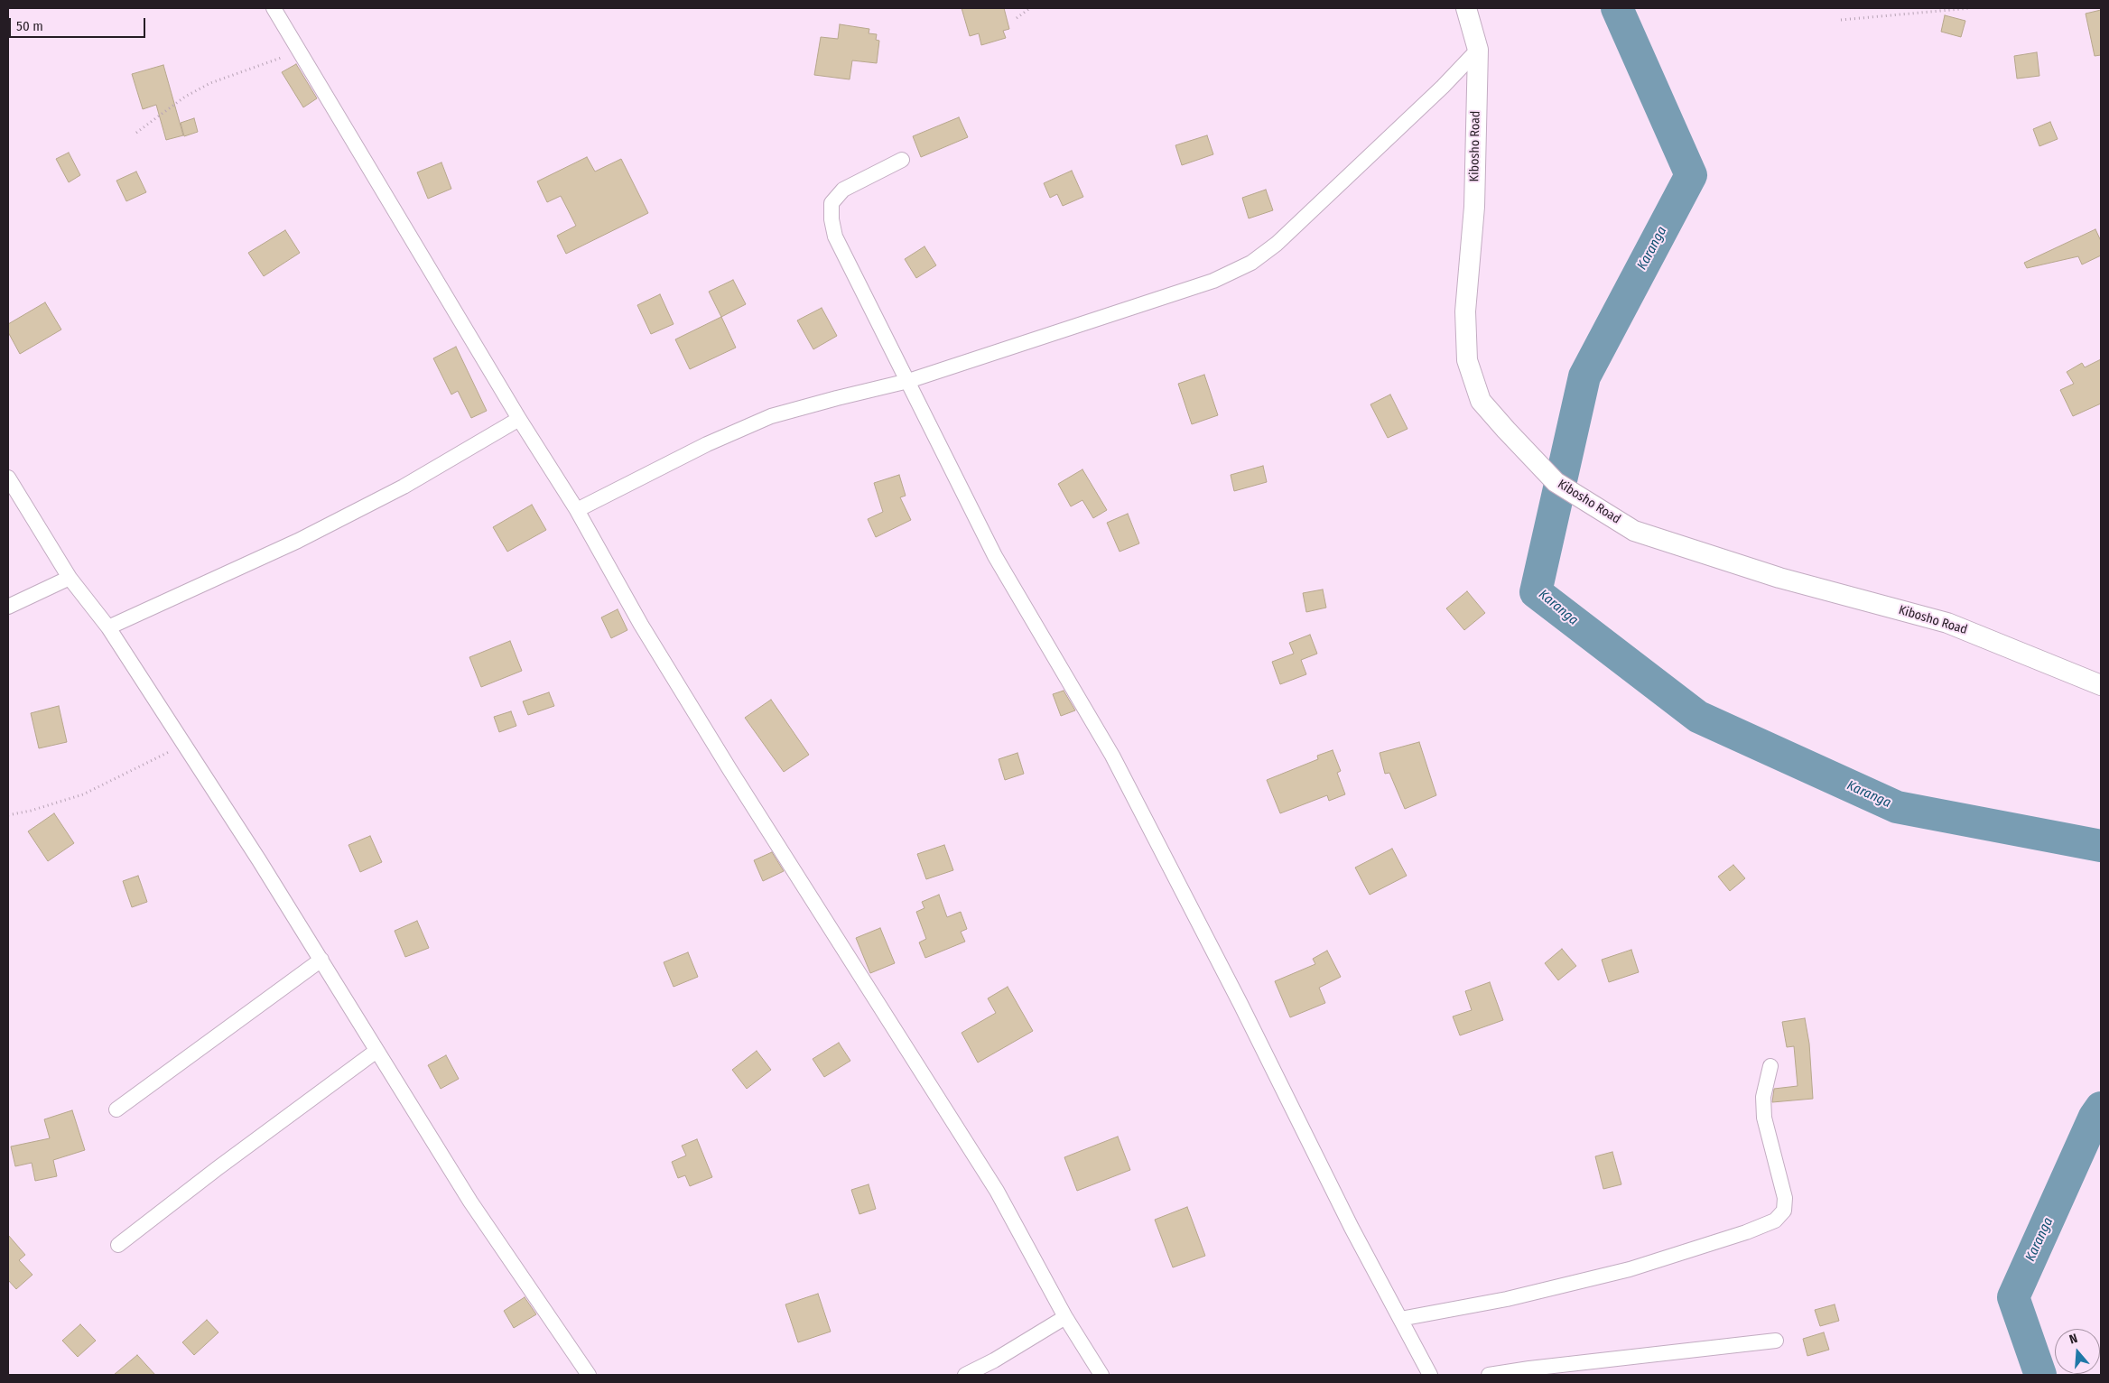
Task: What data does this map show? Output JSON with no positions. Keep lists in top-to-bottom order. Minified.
{"streets":{"main road":["Kibosho Road"]},"water":["Karanga"],"scale_bar":"50 m","north":"top"}
